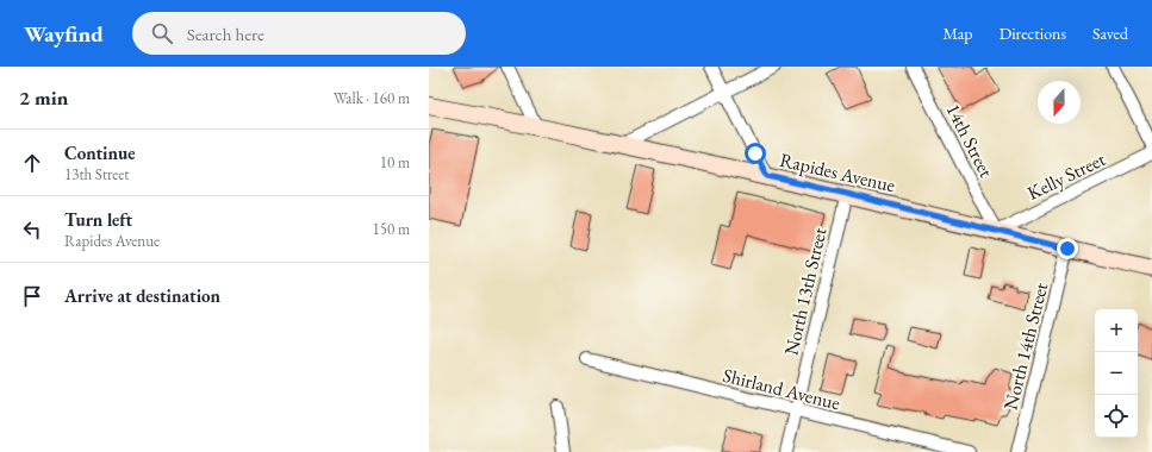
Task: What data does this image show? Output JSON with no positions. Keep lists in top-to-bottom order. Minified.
{"streets":{"main road":["Rapides Avenue"],"street":["14th Street","Kelly Street","North 13th Street","North 14th Street","Shirland Avenue"]},"crossings":[["14th Street","Rapides Avenue"],["14th Street","Kelly Street"],["Rapides Avenue","Kelly Street"],["Rapides Avenue","North 13th Street"],["Rapides Avenue","North 14th Street"],["North 13th Street","Shirland Avenue"]],"north":"bottom","page":{"header":"Wayfind","search":"Search here","nav":["Map","Directions","Saved"],"heading":["2 min","Walk · 160 m"],"list":[["Continue","13th Street","10 m"],["Turn left","Rapides Avenue","150 m"],"Arrive at destination"],"map_buttons":["+","−"]}}
